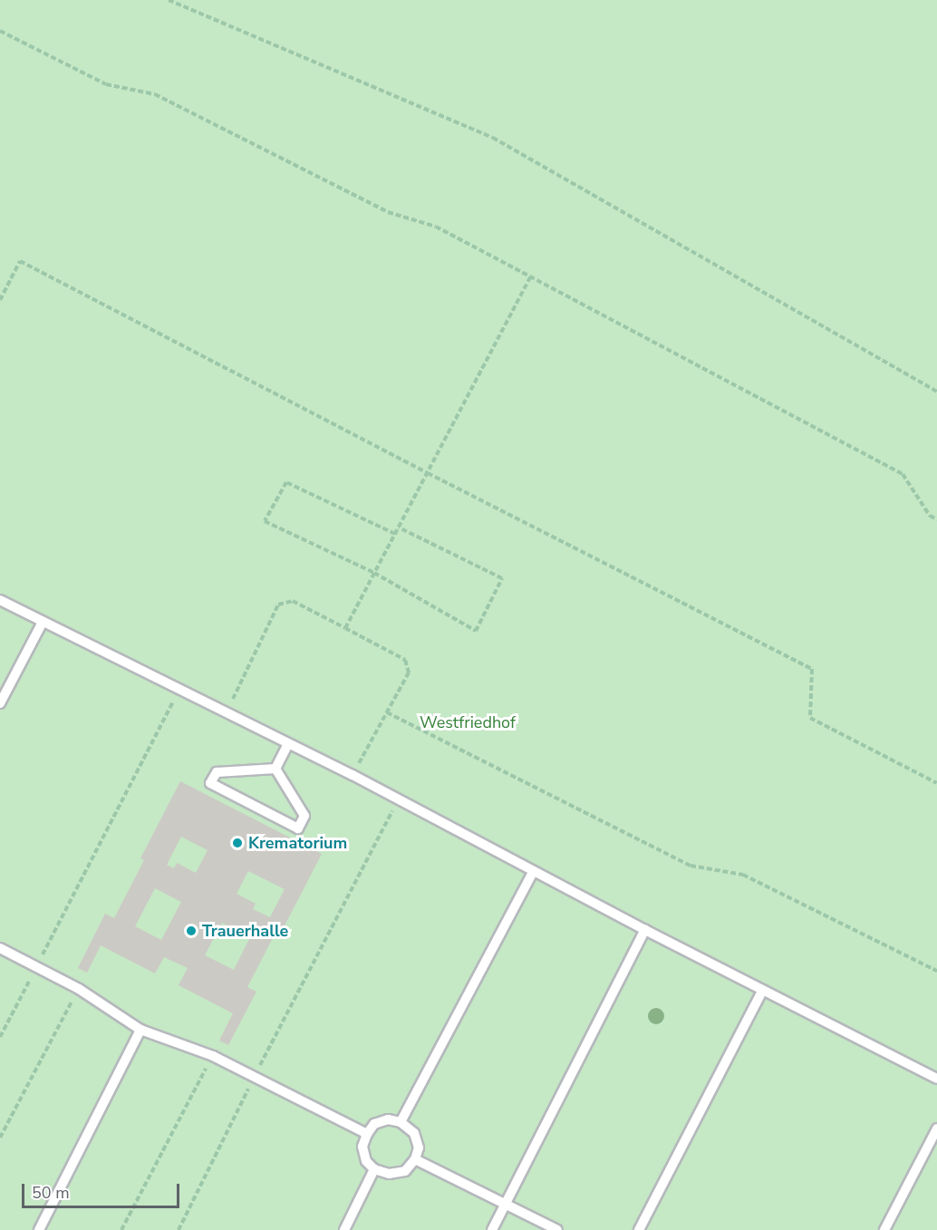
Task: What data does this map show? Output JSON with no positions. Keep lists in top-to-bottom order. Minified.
{"parks":["Westfriedhof"],"places":["Krematorium","Trauerhalle"],"scale_bar":"50 m"}
